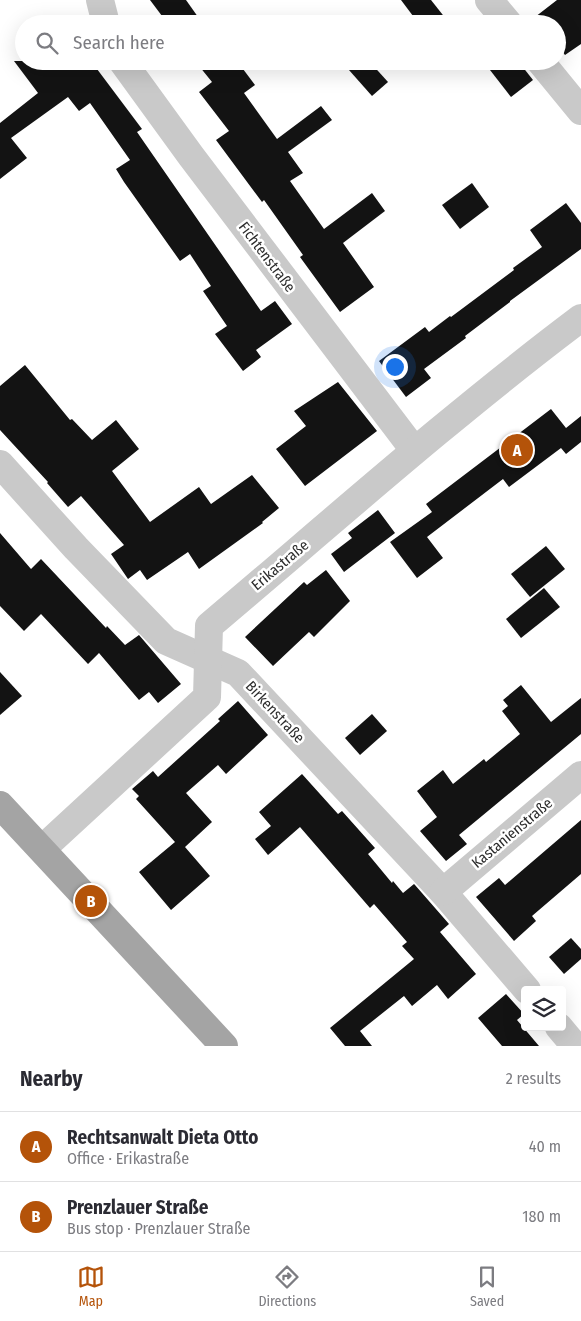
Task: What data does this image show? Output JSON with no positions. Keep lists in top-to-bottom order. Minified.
{"streets":{"street":["Fichtenstraße","Erikastraße","Birkenstraße","Kastanienstraße"]},"crossings":[["Fichtenstraße","Erikastraße"],["Erikastraße","Birkenstraße"],["Birkenstraße","Kastanienstraße"]],"page":{"search":"Search here","pins":["A","B"],"heading":["Nearby","2 results"],"list":[{"mark":"A","name":"Rechtsanwalt Dieta Otto","note":"Office · Erikastraße","value":"40 m"},{"mark":"B","name":"Prenzlauer Straße","note":"Bus stop · Prenzlauer Straße","value":"180 m"}],"nav":["Map","Directions","Saved"]}}
